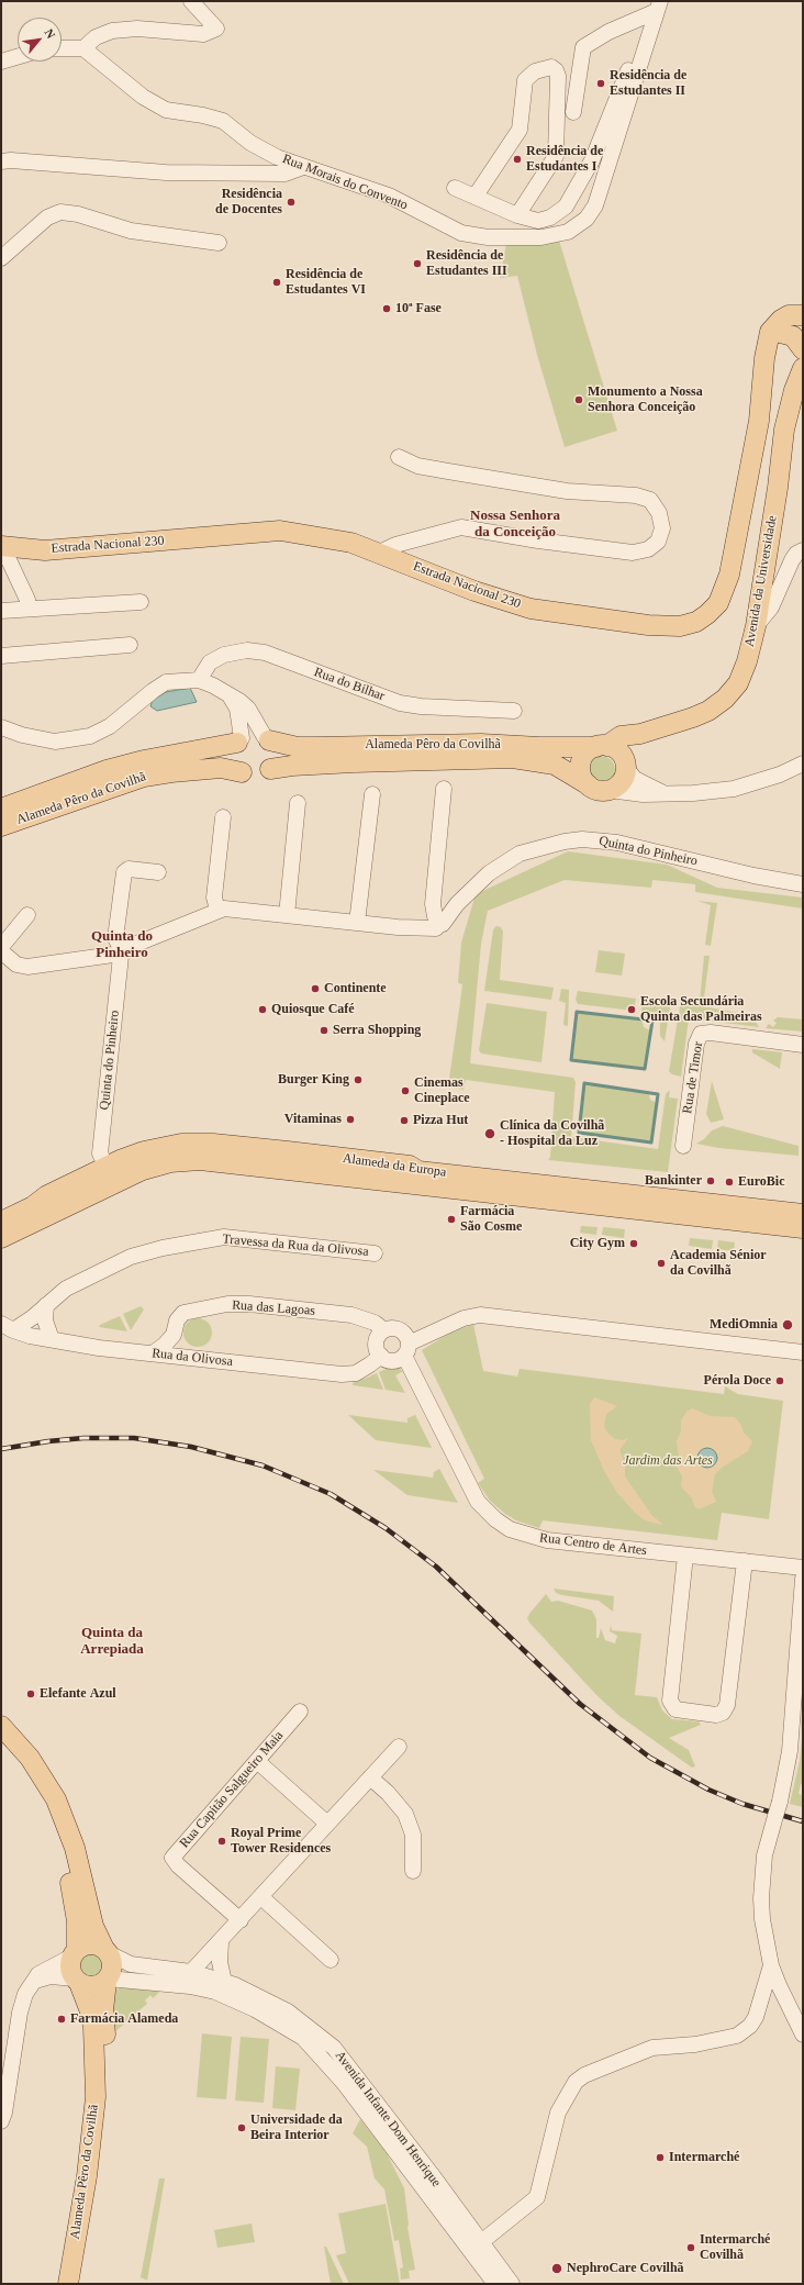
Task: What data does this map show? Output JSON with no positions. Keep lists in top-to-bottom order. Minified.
{"streets":{"main road":["Estrada Nacional 230","Avenida da Universidade","Alameda Pêro da Covilhã","Alameda da Europa"],"street":["Rua Morais do Convento","Rua do Bilhar","Quinta do Pinheiro","Rua de Timor","Travessa da Rua da Olivosa","Rua das Lagoas","Rua da Olivosa","Rua Centro de Artes","Rua Capitão Salgueiro Maia","Avenida Infante Dom Henrique"]},"crossings":[["Avenida da Universidade","Alameda Pêro da Covilhã"],["Alameda Pêro da Covilhã","Avenida Infante Dom Henrique"],["Quinta do Pinheiro","Alameda da Europa"],["Travessa da Rua da Olivosa","Rua da Olivosa"],["Rua das Lagoas","Rua da Olivosa"],["Rua das Lagoas","Rua Centro de Artes"],["Rua da Olivosa","Rua Centro de Artes"]],"districts":["Nossa Senhora da Conceição","Quinta do Pinheiro","Quinta da Arrepiada"],"parks":["Jardim das Artes"],"places":["Residência de Estudantes II","Residência de Estudantes I","Residência de Docentes","Residência de Estudantes III","Residência de Estudantes VI","10ª Fase","Monumento a Nossa Senhora Conceição","Continente","Quiosque Café","Escola Secundária Quinta das Palmeiras","Serra Shopping","Burger King","Cinemas Cineplace","Vitaminas","Pizza Hut","Clínica da Covilhã - Hospital da Luz","Bankinter","EuroBic","Farmácia São Cosme","City Gym","Academia Sénior da Covilhã","MediOmnia","Pérola Doce","Elefante Azul","Royal Prime Tower Residences","Farmácia Alameda","Universidade da Beira Interior","Intermarché","Intermarché Covilhã","NephroCare Covilhã"],"north":"top right"}
